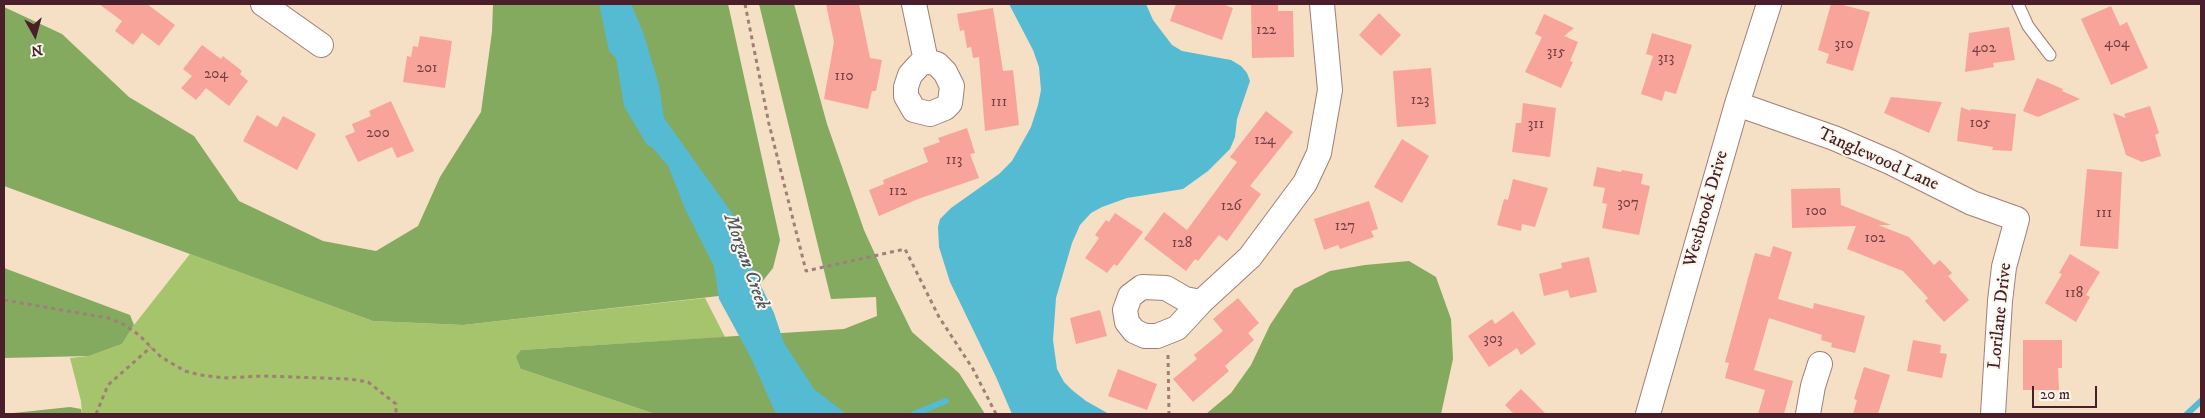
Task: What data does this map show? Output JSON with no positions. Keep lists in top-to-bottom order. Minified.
{"streets":{"street":["Tanglewood Lane","Westbrook Drive","Lorilane Drive"]},"crossings":[["Tanglewood Lane","Westbrook Drive"],["Tanglewood Lane","Lorilane Drive"]],"water":["Morgan Creek"],"house_numbers":["122","404","310","402","315","313","201","204","110","123","111","105","311","200","124","113","112","307","126","100","111","127","102","128","118","303"],"scale_bar":"20 m","north":"bottom"}
